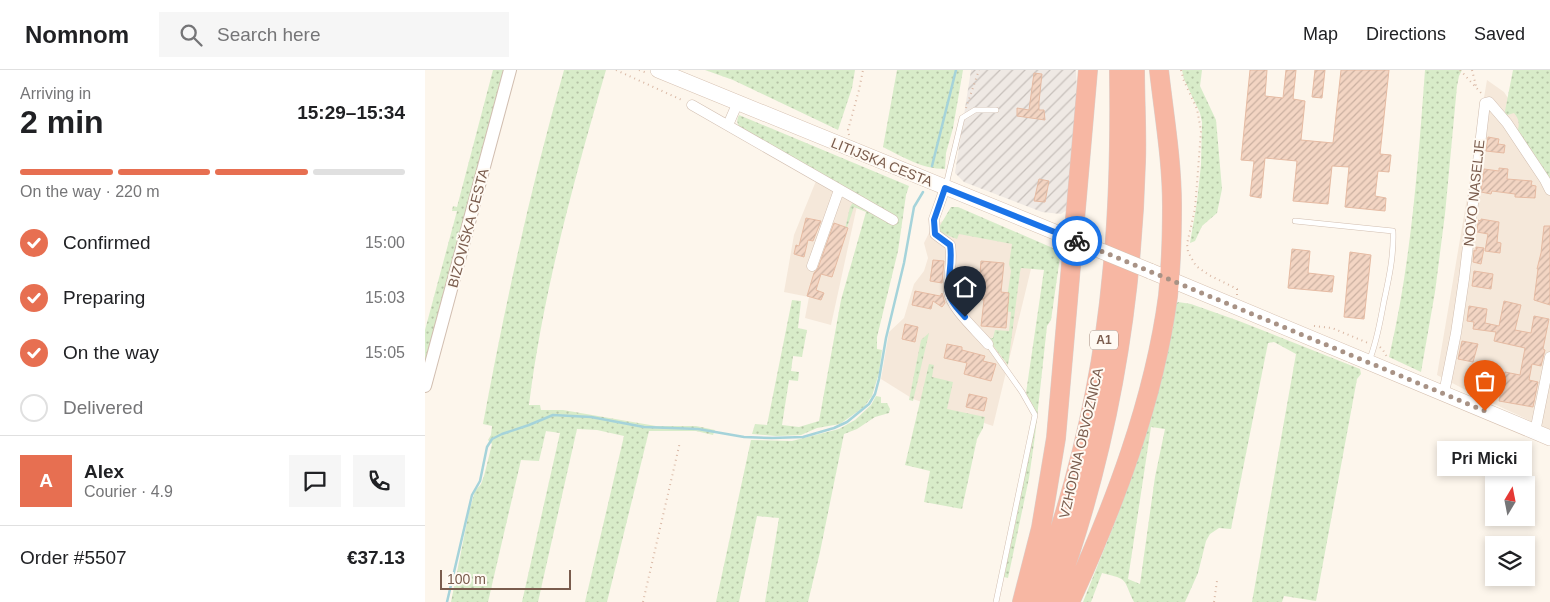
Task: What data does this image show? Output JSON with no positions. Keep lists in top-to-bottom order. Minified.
{"streets":{"highway":["A1","VZHODNA OBVOZNICA"],"main road":["LITIJSKA CESTA"],"street":["NOVO NASELJE","BIZOVIŠKA CESTA"]},"crossings":[["LITIJSKA CESTA","NOVO NASELJE"]],"places":["Pri Micki"],"scale_bar":"100 m","north":"top","page":{"header":"Nomnom","search":"Search here","nav":["Map","Directions","Saved"],"heading":["2 min","Arriving in","15:29–15:34"],"panel":["Alex","Courier · 4.9","Order #5507","€37.13"],"bar":"On the way · 220 m","list":[["Confirmed","15:00"],["Preparing","15:03"],["On the way","15:05"],"Delivered"],"bubble":"Pri Micki","round":"A","scale":"100 m"}}
